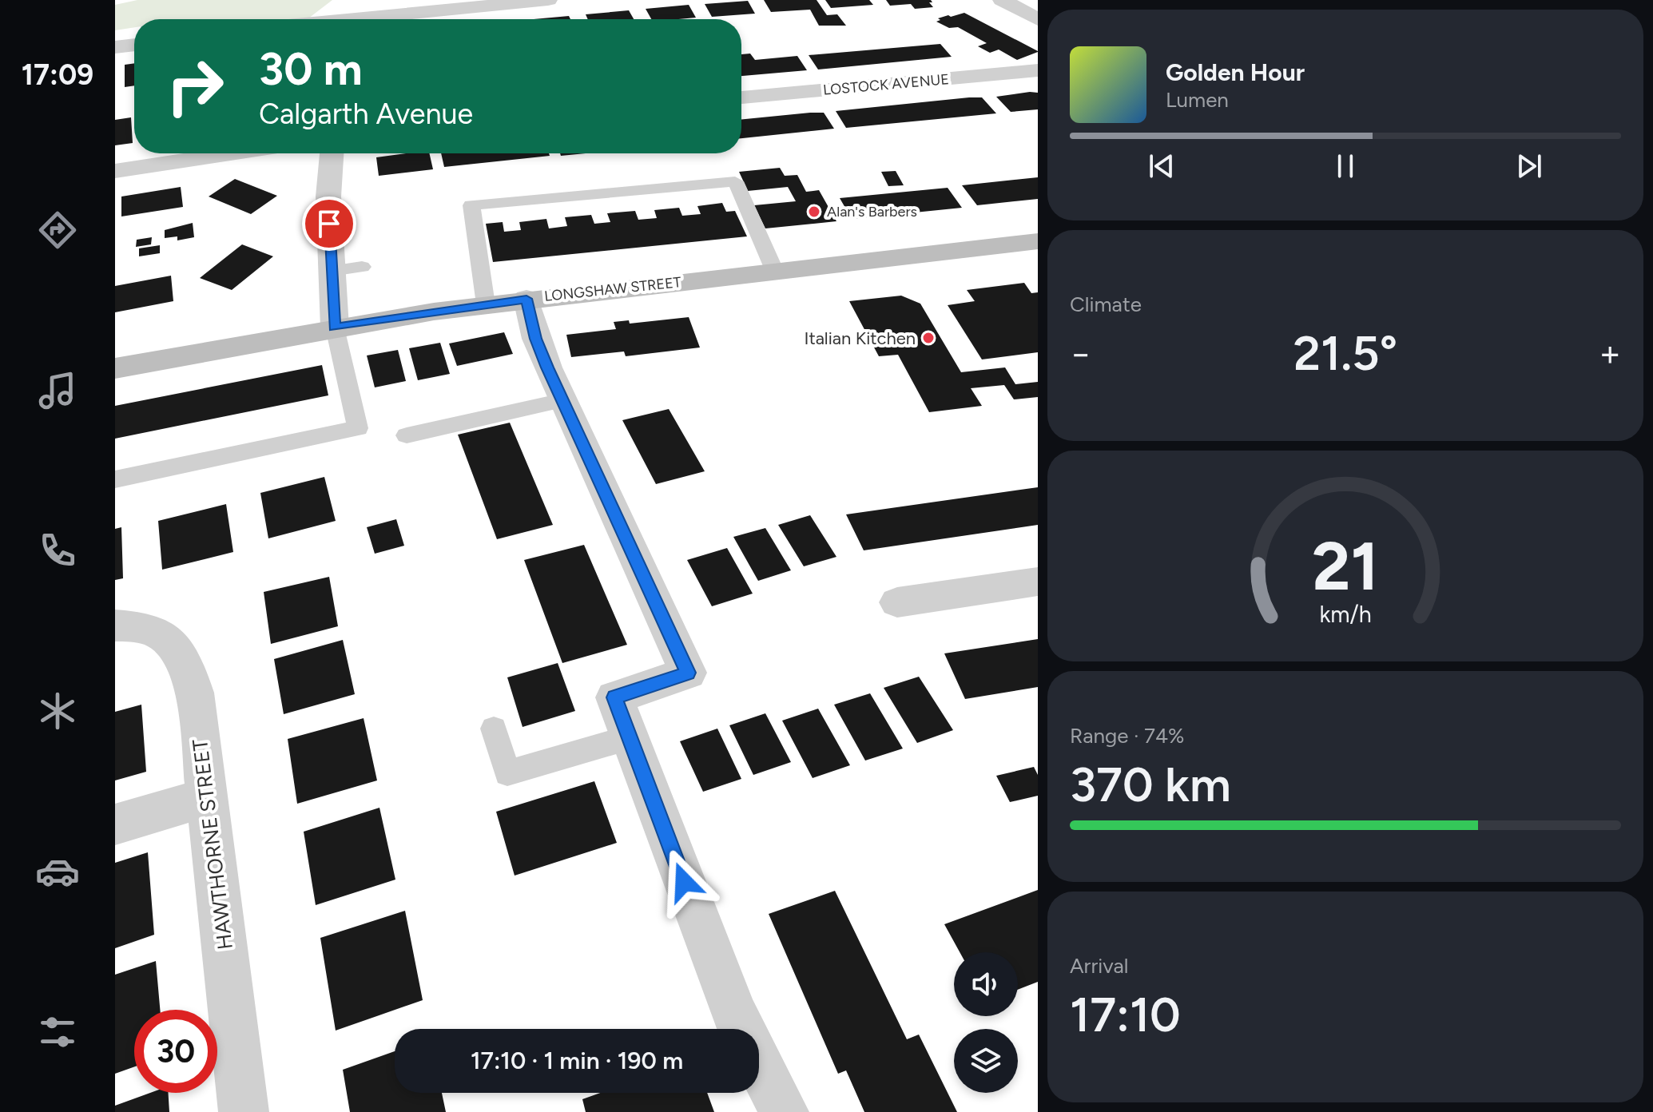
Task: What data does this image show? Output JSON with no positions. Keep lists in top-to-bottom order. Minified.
{"streets":{"street":["LOSTOCK AVENUE","LONGSHAW STREET","HAWTHORNE STREET"]},"places":["Alan's Barbers","Italian Kitchen"],"page":{"tabs":"17:09","turn":["30 m","Calgarth Avenue"],"song":["Golden Hour","Lumen"],"tile":["Climate",["Range · 74%","370 km"],["Arrival","17:10"]],"heat":["−","21.5°","+"],"limit":"30","trip":"17:10 · 1 min · 190 m","gauge":["21","km/h"]}}
